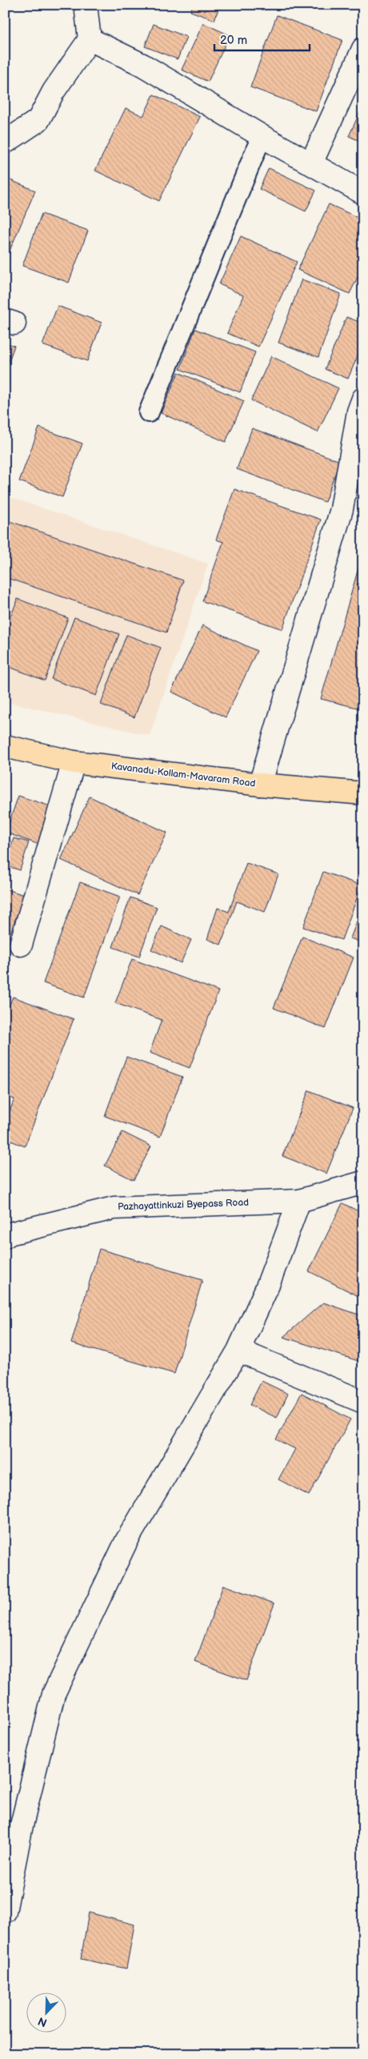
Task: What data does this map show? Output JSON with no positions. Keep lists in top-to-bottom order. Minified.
{"streets":{"main road":["Kavanadu-Kollam-Mavaram Road"],"street":["Pazhayattinkuzi Byepass Road"]},"scale_bar":"20 m","north":"bottom left"}
